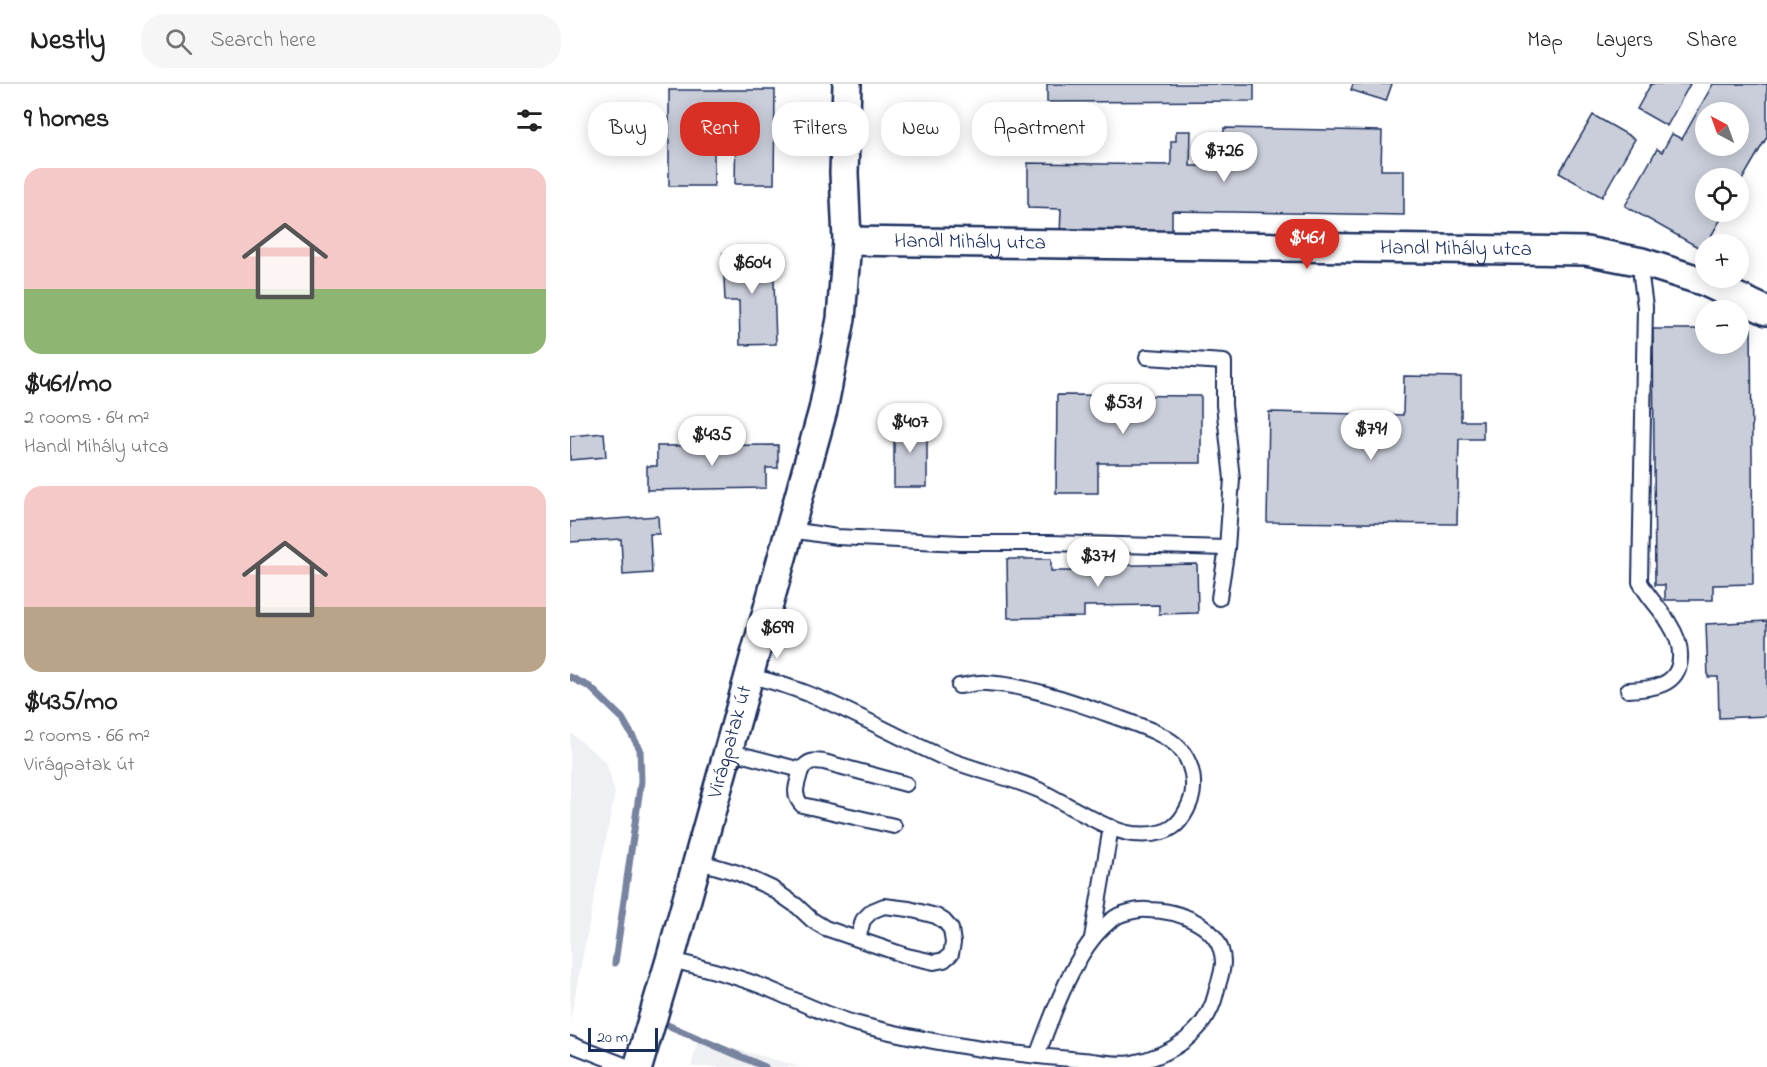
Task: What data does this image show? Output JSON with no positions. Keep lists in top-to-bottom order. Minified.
{"streets":{"street":["Handl Mihály utca","Virágpatak út"]},"crossings":[["Handl Mihály utca","Virágpatak út"]],"scale_bar":"20 m","north":"top left","page":{"header":"Nestly","search":"Search here","nav":["Map","Layers","Share"],"heading":"9 homes","map_buttons":["+","−"],"chip":["Buy","Rent","Filters","New","Apartment"],"price":["$726","$461","$604","$531","$407","$791","$435","$371","$699"],"list":[{"name":"$461/mo","note":"2 rooms · 64 m² · Handl Mihály utca"},{"name":"$435/mo","note":"2 rooms · 66 m² · Virágpatak út"}],"scale":"20 m"}}
